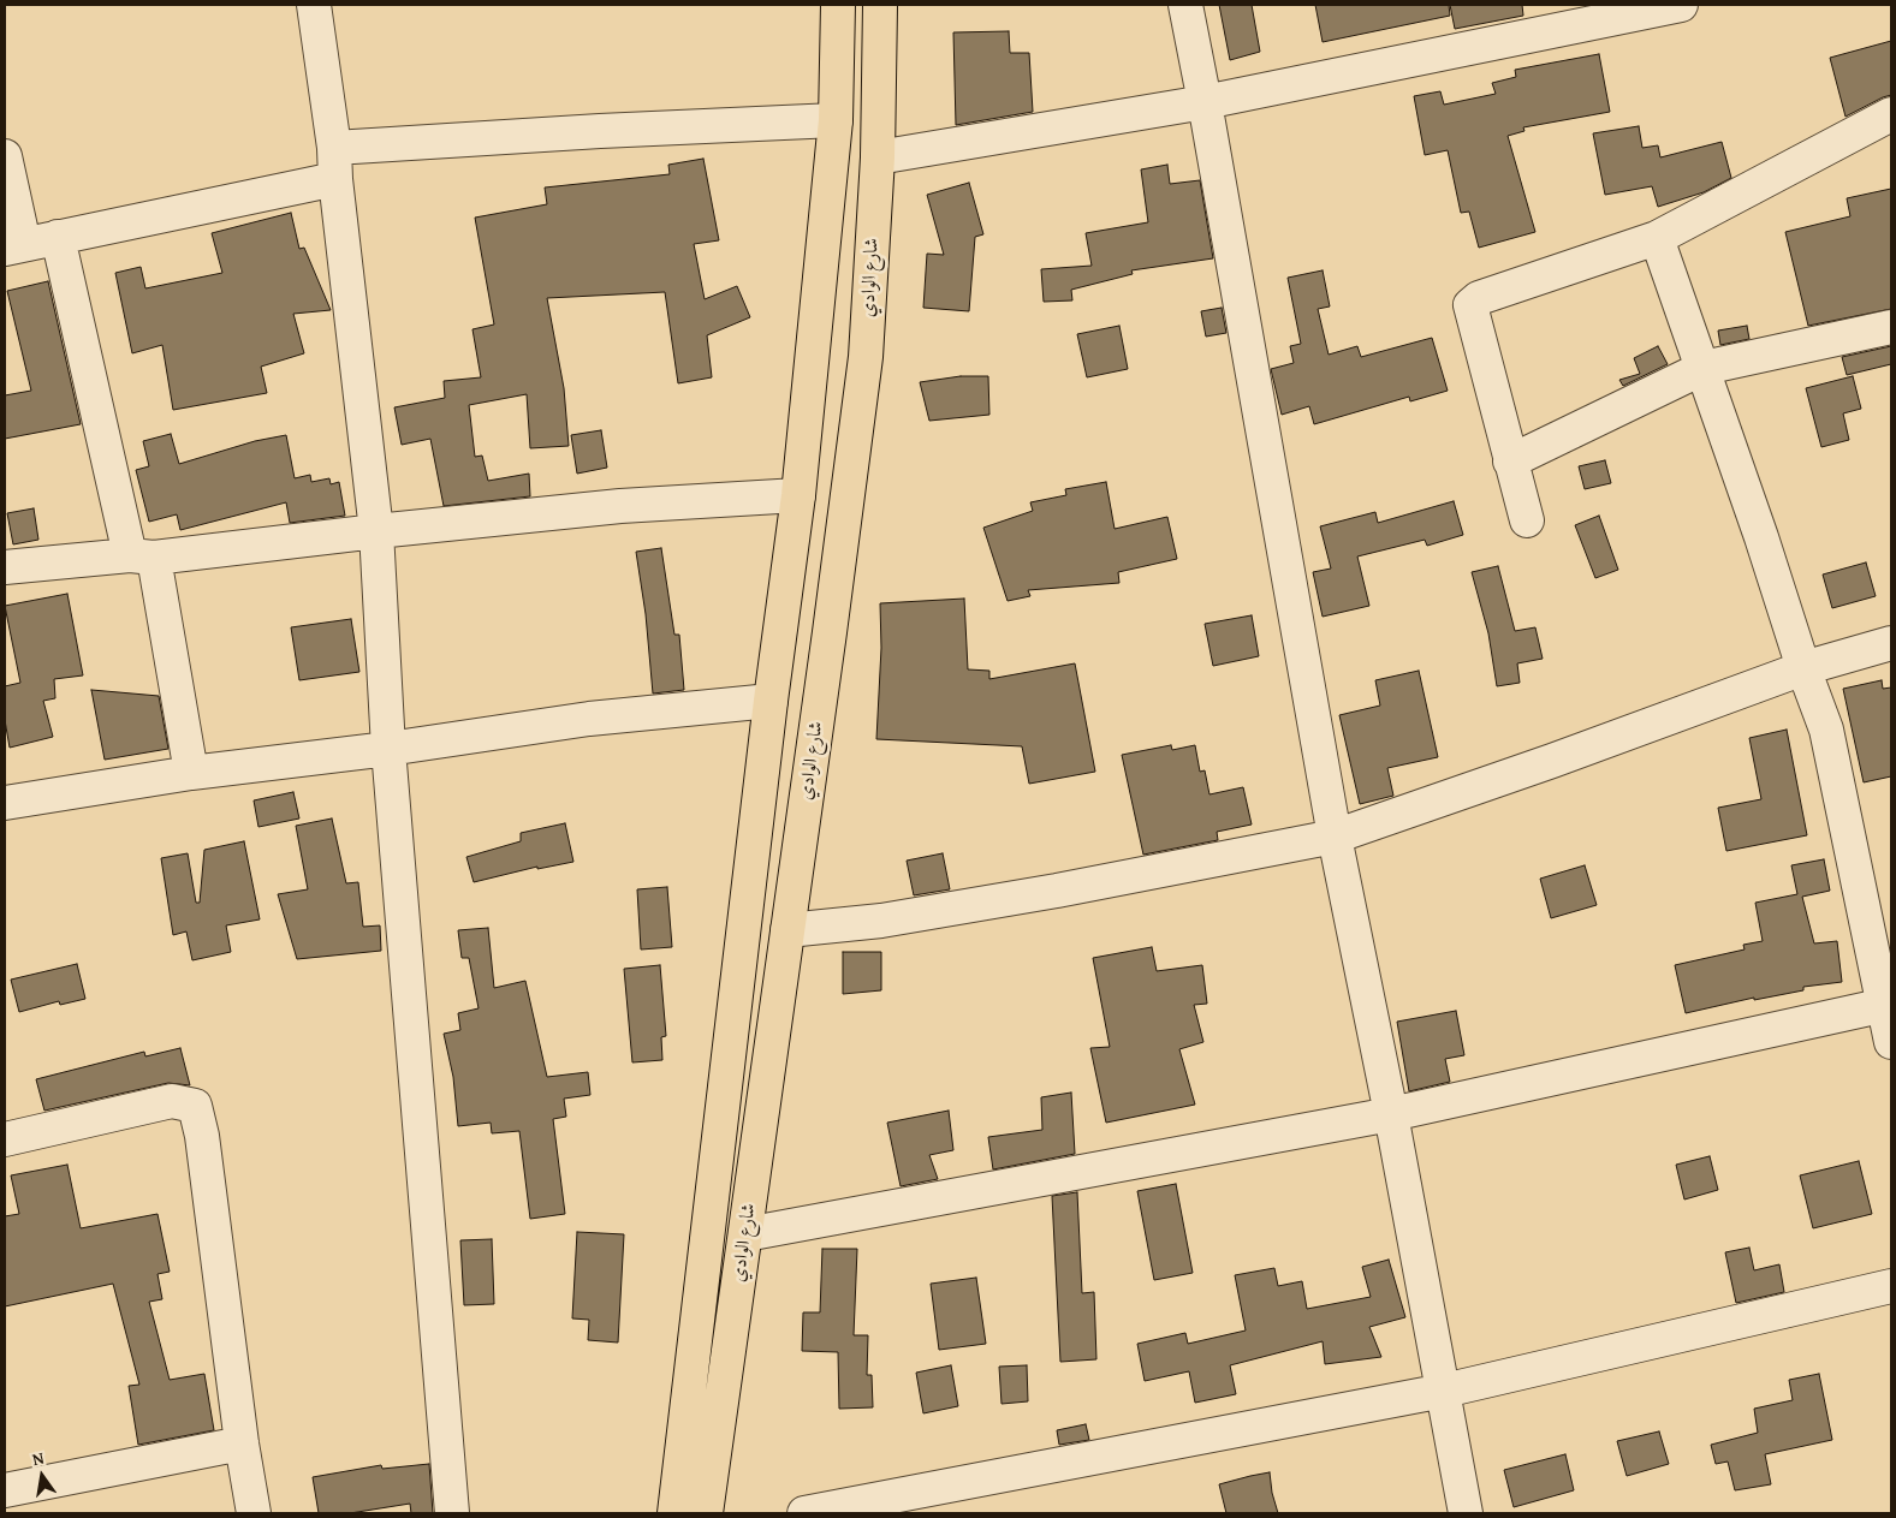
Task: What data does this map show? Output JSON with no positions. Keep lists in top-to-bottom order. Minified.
{"streets":{"main road":["شارع الوادي"]},"north":"top"}
